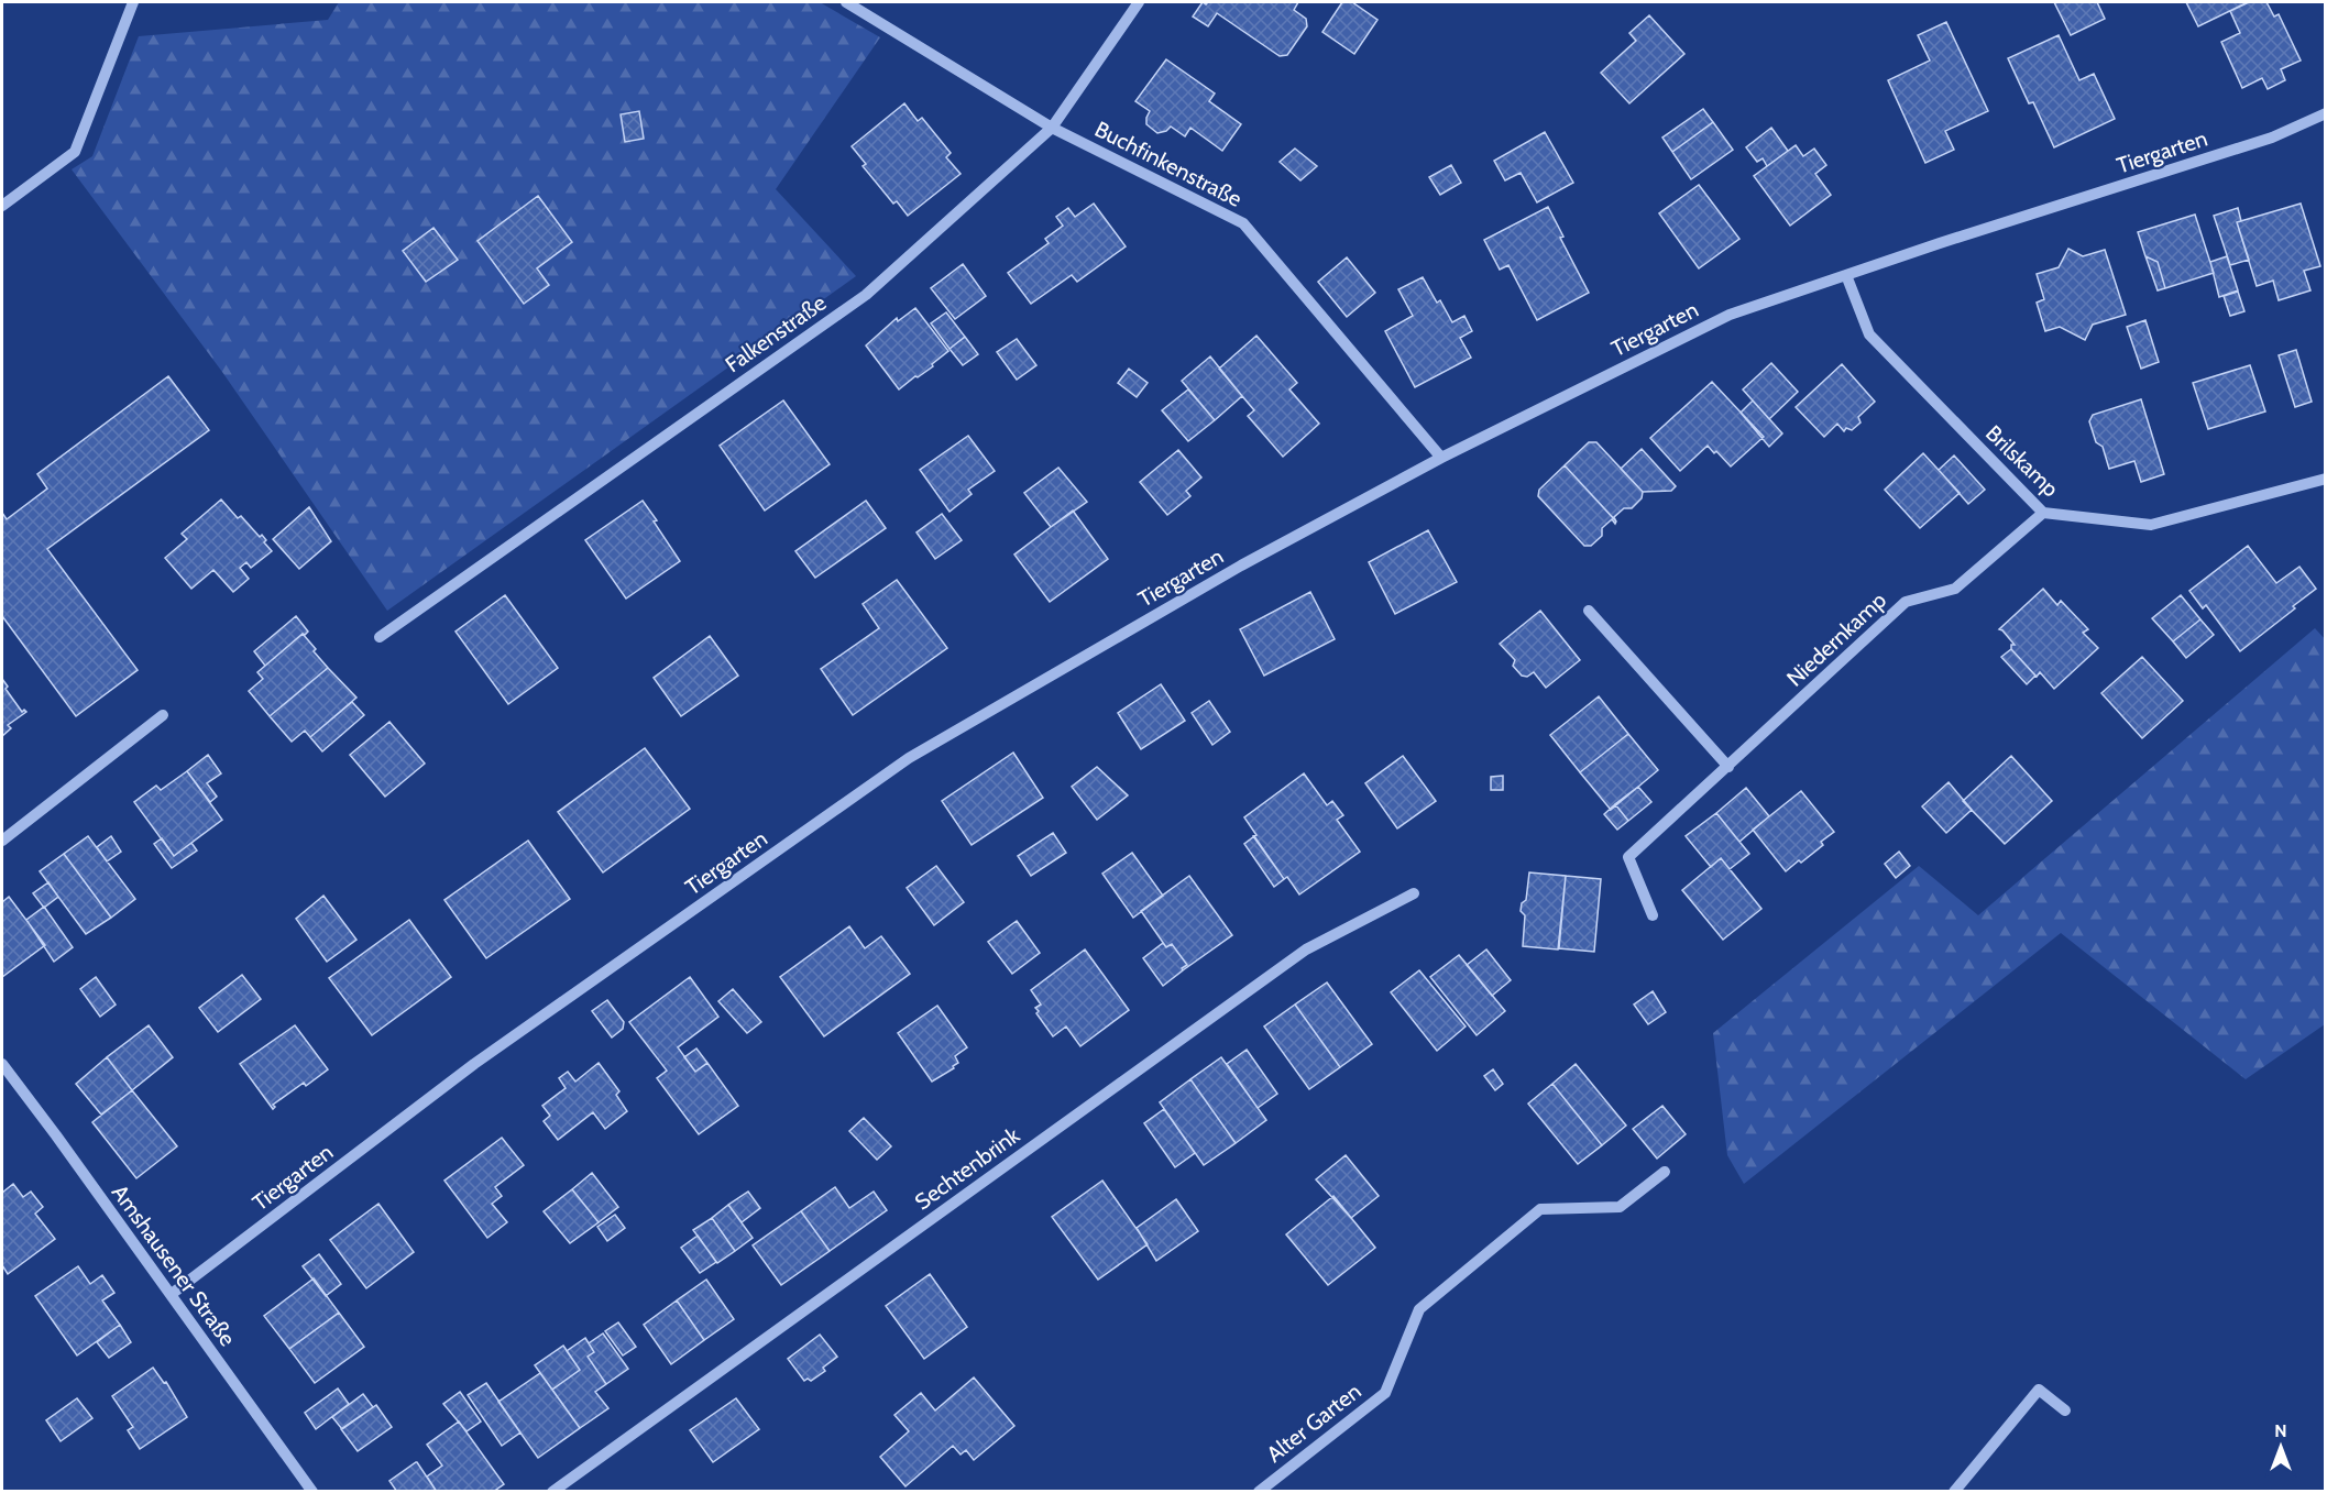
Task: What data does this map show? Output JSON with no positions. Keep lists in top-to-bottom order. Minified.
{"streets":{"street":["Tiergarten","Buchfinkenstraße","Falkenstraße","Brilskamp","Niedernkamp","Sechtenbrink","Amshausener Straße","Alter Garten"]},"crossings":[["Tiergarten","Buchfinkenstraße"],["Tiergarten","Brilskamp"],["Tiergarten","Amshausener Straße"],["Buchfinkenstraße","Falkenstraße"],["Brilskamp","Niedernkamp"]],"north":"top"}
